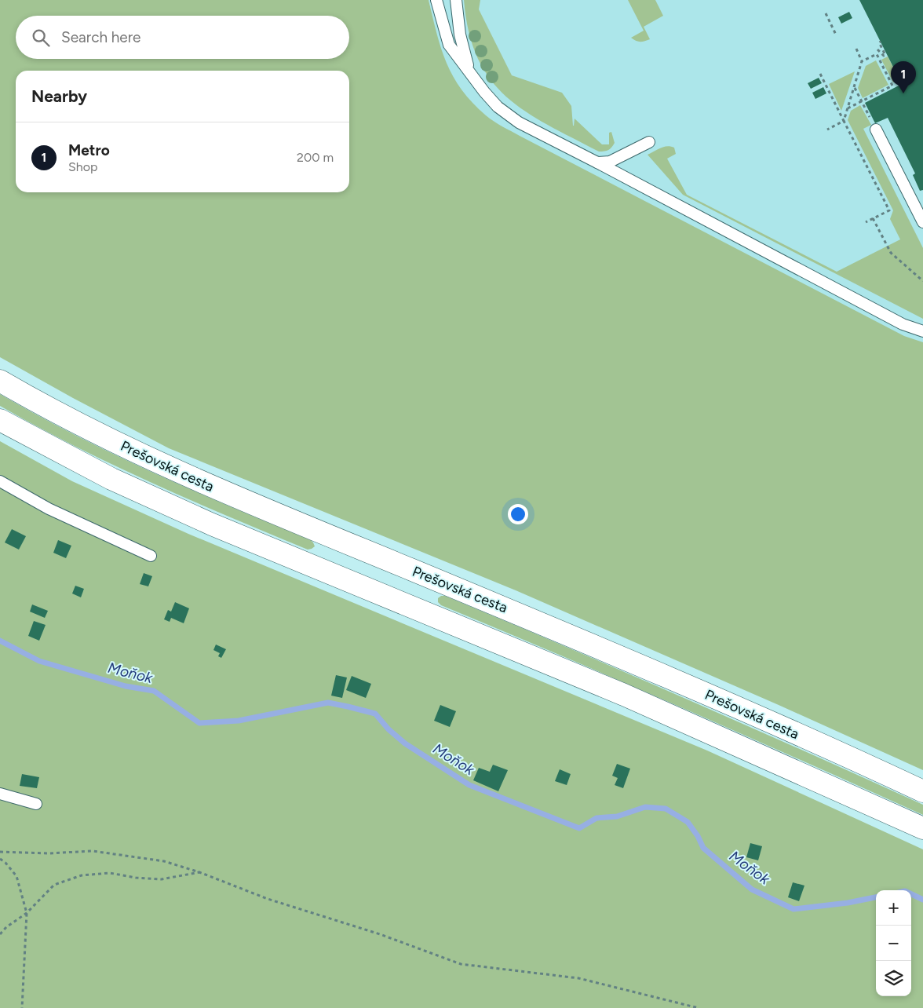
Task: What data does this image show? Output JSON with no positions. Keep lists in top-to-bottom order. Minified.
{"streets":{"highway":["Prešovská cesta"]},"water":["Moňok"],"page":{"search":"Search here","pins":"1","heading":"Nearby","list":[{"mark":"1","name":"Metro","note":"Shop","value":"200 m"}],"map_buttons":["+","−"]}}
